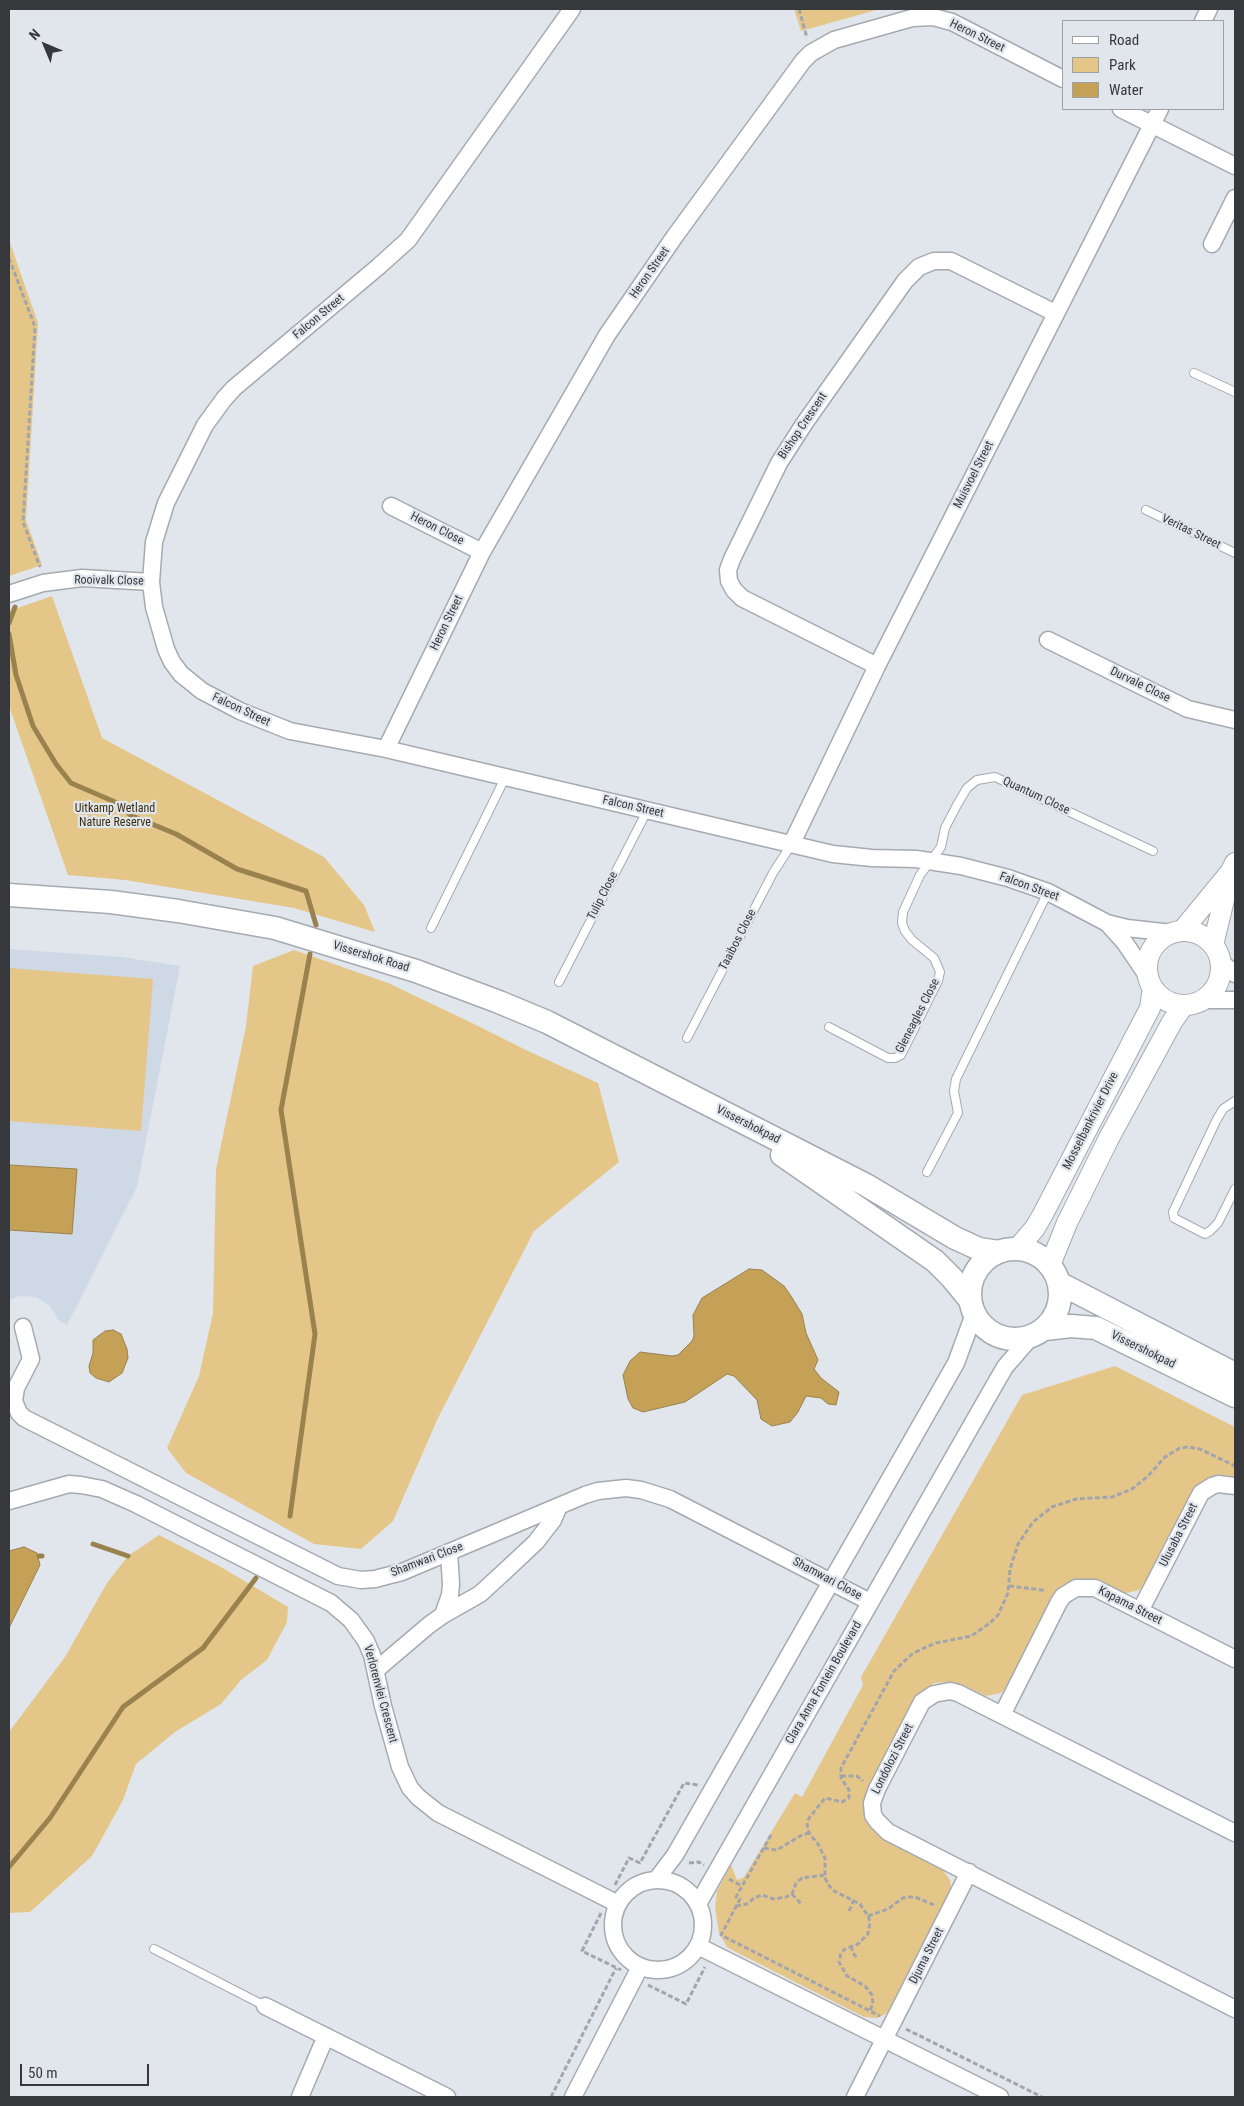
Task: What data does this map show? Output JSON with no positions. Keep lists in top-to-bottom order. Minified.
{"streets":{"main road":["Vissershok Road","Vissershokpad"],"street":["Heron Street","Falcon Street","Bishop Crescent","Muisvoel Street","Heron Close","Rooivalk Close","Durvale Close","Mosselbankrivier Drive","Ulusaba Street","Shamwari Close","Kapama Street","Clara Anna Fontein Boulevard","Verlorenvlei Crescent","Londolozi Street","Djuma Street"],"lane":["Veritas Street","Quantum Close","Tulip Close","Taaibos Close","Gleneagles Close"]},"crossings":[["Heron Street","Falcon Street"],["Heron Street","Heron Close"],["Falcon Street","Muisvoel Street"],["Falcon Street","Rooivalk Close"],["Falcon Street","Quantum Close"],["Falcon Street","Tulip Close"],["Falcon Street","Taaibos Close"],["Falcon Street","Gleneagles Close"],["Falcon Street","Mosselbankrivier Drive"],["Bishop Crescent","Muisvoel Street"],["Muisvoel Street","Taaibos Close"],["Quantum Close","Gleneagles Close"],["Vissershok Road","Vissershokpad"],["Mosselbankrivier Drive","Vissershokpad"],["Mosselbankrivier Drive","Clara Anna Fontein Boulevard"],["Vissershokpad","Clara Anna Fontein Boulevard"],["Ulusaba Street","Kapama Street"],["Shamwari Close","Clara Anna Fontein Boulevard"],["Kapama Street","Londolozi Street"],["Clara Anna Fontein Boulevard","Verlorenvlei Crescent"],["Londolozi Street","Djuma Street"]],"parks":["Uitkamp Wetland Nature Reserve"],"legend":["Road","Park","Water"],"scale_bar":"50 m","north":"top left"}
